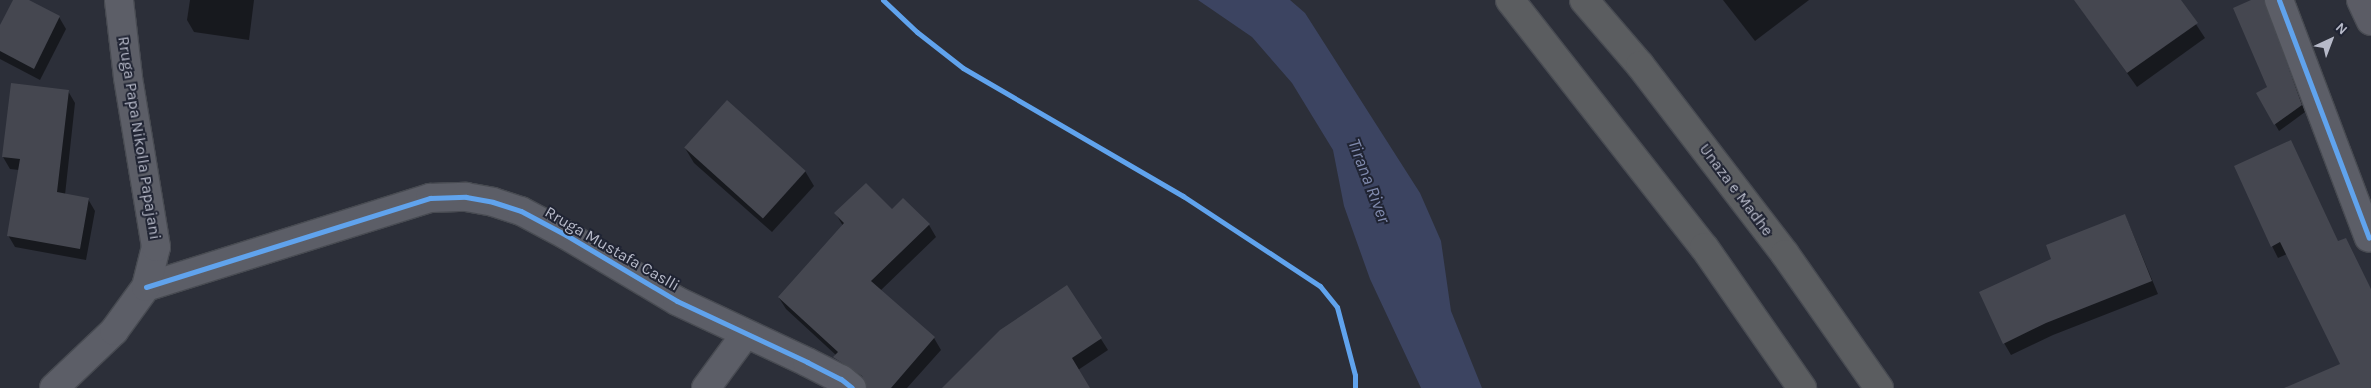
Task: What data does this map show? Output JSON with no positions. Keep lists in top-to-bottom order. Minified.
{"streets":{"highway":["Unaza e Madhe"],"street":["Rruga Papa Nikolla Papajani","Rruga Mustafa Caslli"]},"crossings":[["Rruga Papa Nikolla Papajani","Rruga Mustafa Caslli"]],"water":["Tirana River"],"north":"top right"}
